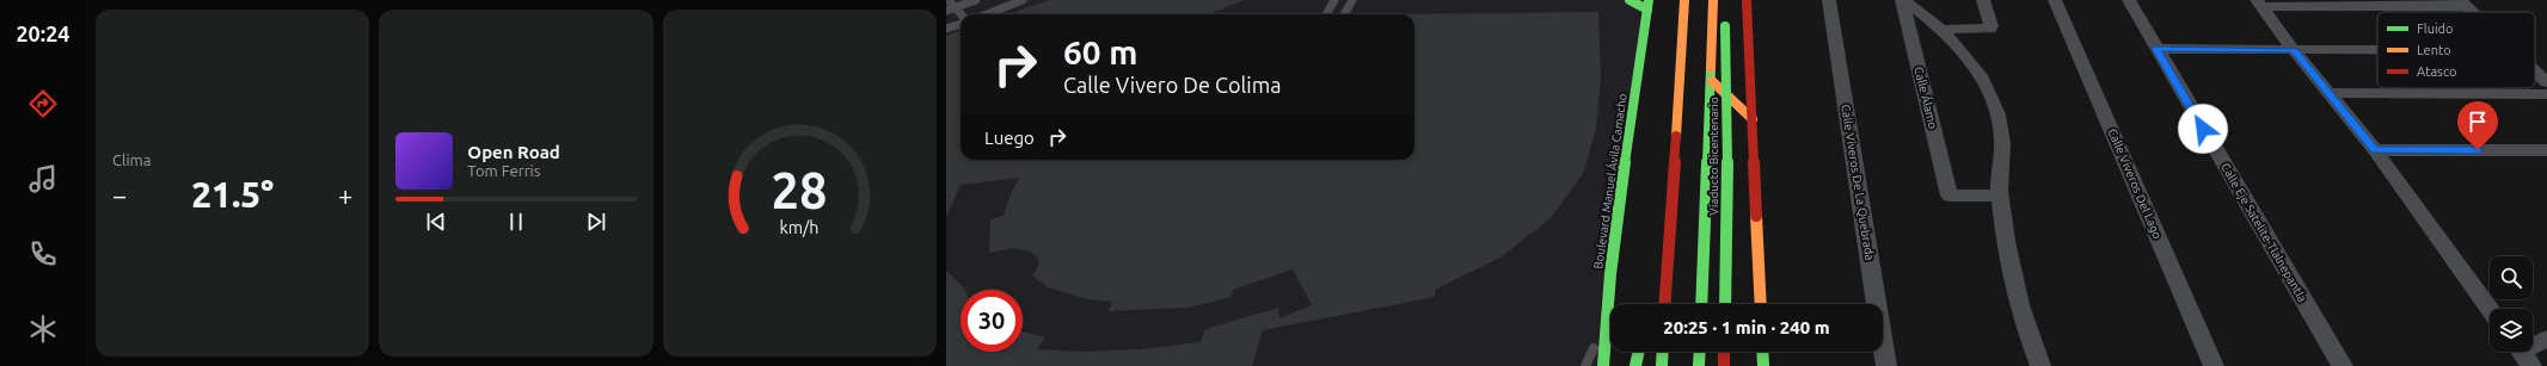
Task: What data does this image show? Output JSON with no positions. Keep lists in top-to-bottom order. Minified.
{"streets":{"main road":["Viaducto Bicentenario","Boulevard Manuel Ávila Camacho"],"street":["Calle Álamo","Calle Viveros De La Quebrada","Calle Viveros Del Lago","Calle Eje Satelite-Tlalnepantla"]},"legend":["Fluido","Lento","Atasco"],"page":{"tabs":"20:24","tile":"Clima","turn":["60 m","Calle Vivero De Colima"],"then":"Luego","song":["Open Road","Tom Ferris"],"heat":["−","21.5°","+"],"limit":"30","trip":"20:25 · 1 min · 240 m","gauge":["28","km/h"]}}
